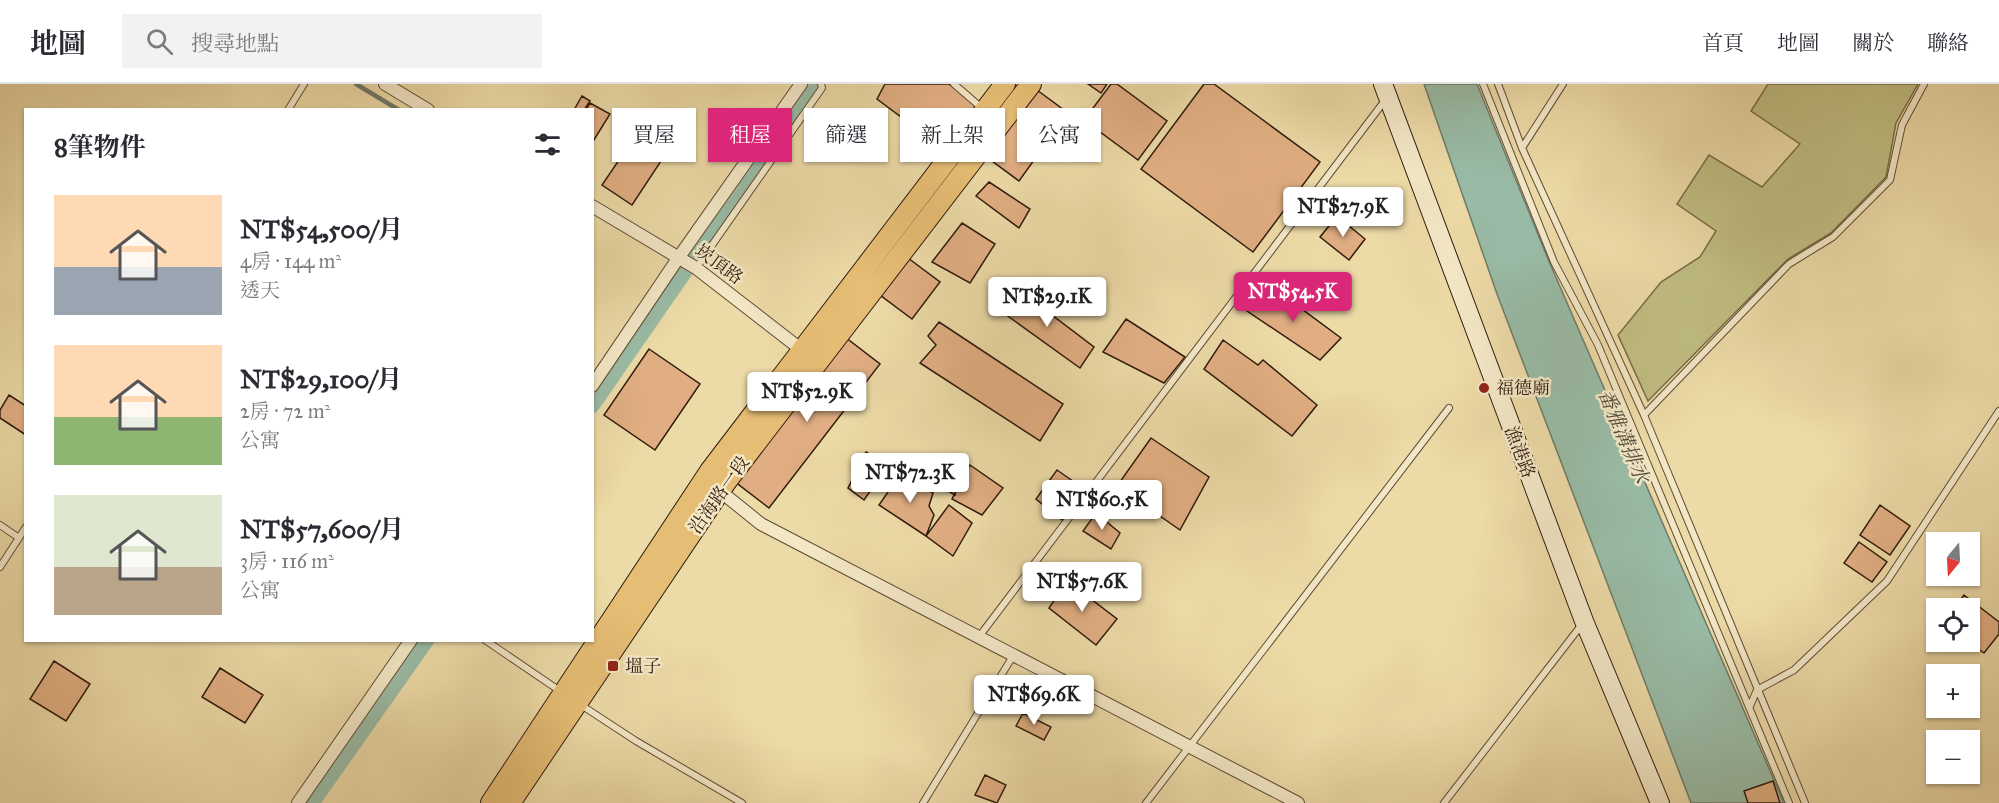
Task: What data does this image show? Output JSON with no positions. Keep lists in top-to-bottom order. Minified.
{"streets":{"main road":["沿海路一段"],"street":["崁頂路","漁港路"]},"crossings":[["崁頂路","沿海路一段"]],"water":["番雅溝排水"],"places":{"other":["福德廟"],"transit":["塭子"]},"north":"bottom","page":{"header":"地圖","search":"搜尋地點","nav":["首頁","地圖","關於","聯絡"],"chip":["買屋","租屋","篩選","新上架","公寓"],"heading":"8筆物件","list":[{"name":"NT$54,500/月","note":"4房 · 144 m² · 透天"},{"name":"NT$29,100/月","note":"2房 · 72 m² · 公寓"},{"name":"NT$57,600/月","note":"3房 · 116 m² · 公寓"}],"price":["NT$27.9K","NT$54.5K","NT$29.1K","NT$52.9K","NT$72.3K","NT$60.5K","NT$57.6K","NT$69.6K"],"map_buttons":["+","−"]}}
